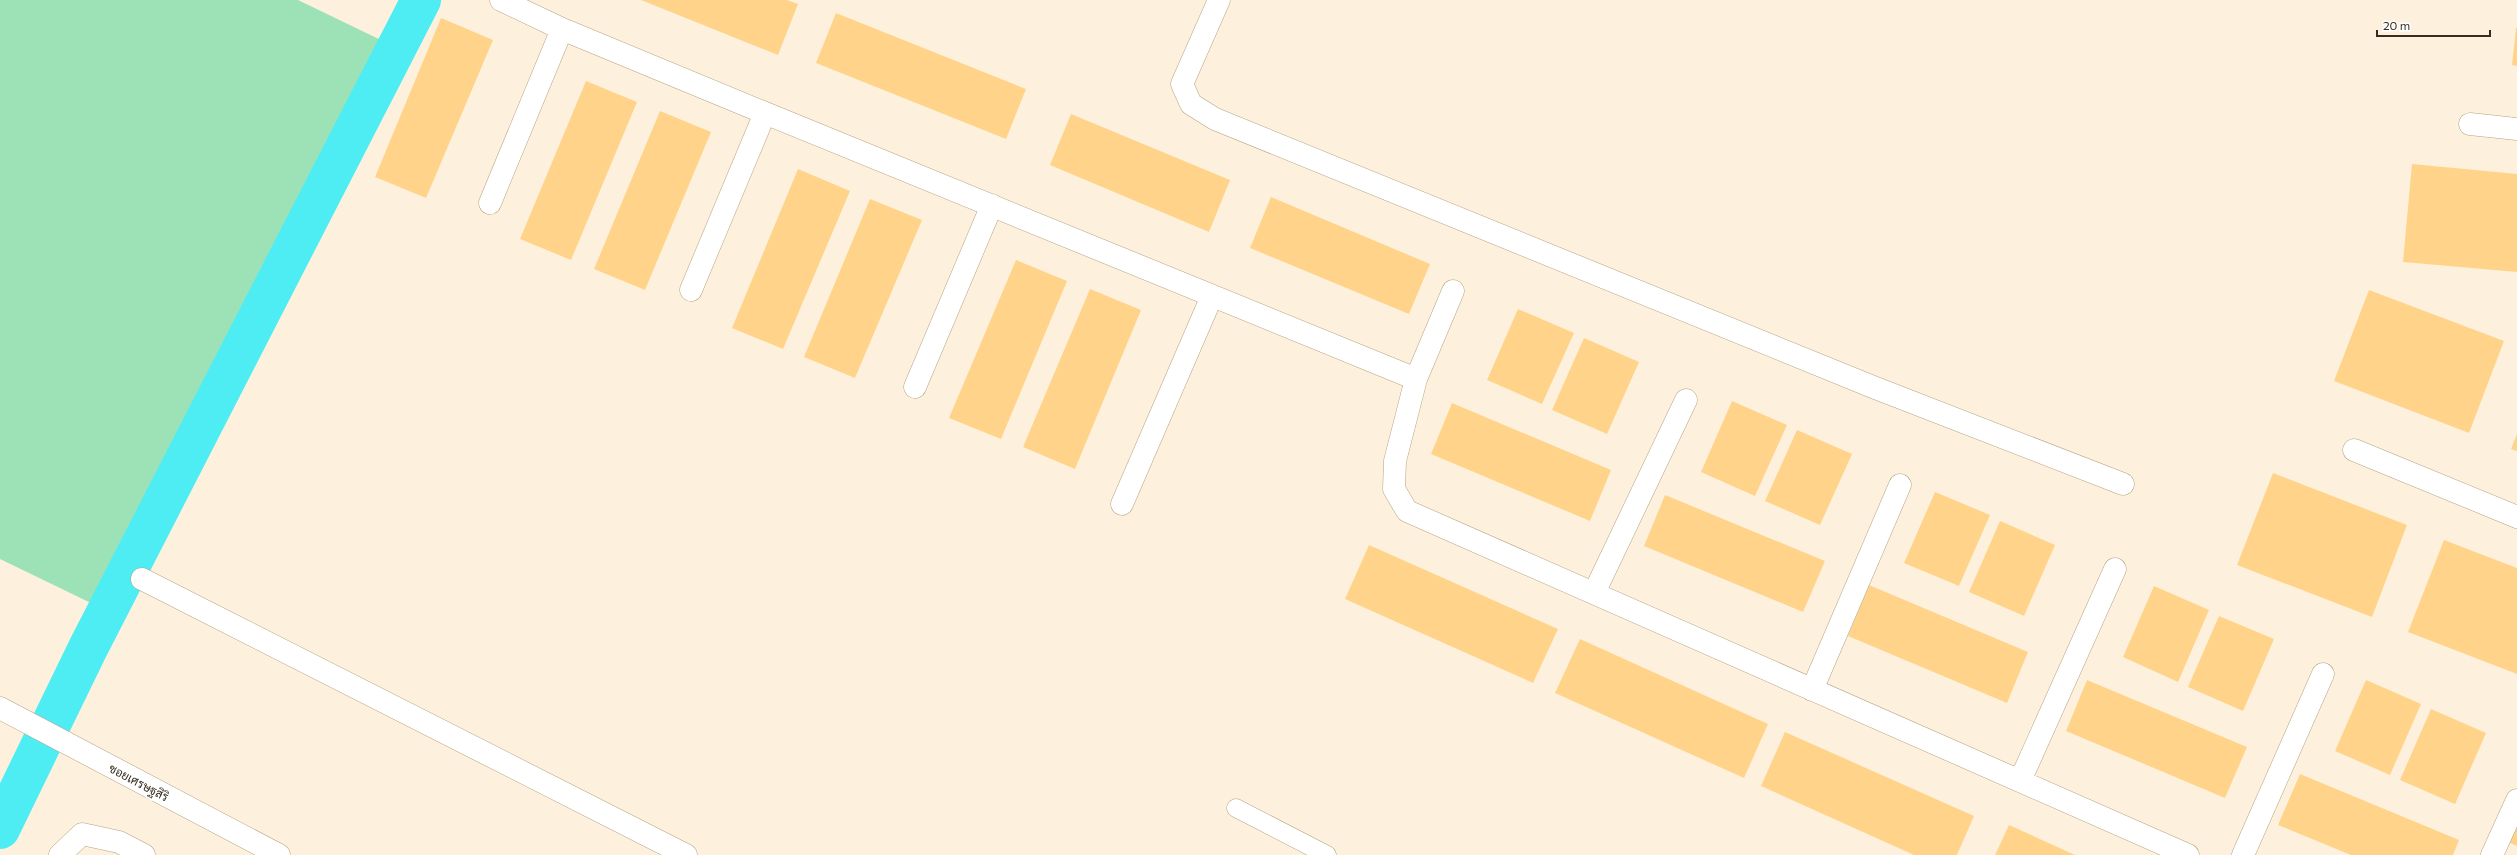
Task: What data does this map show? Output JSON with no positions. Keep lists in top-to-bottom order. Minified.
{"streets":{"street":["ซอยเศรษฐสิริ"]},"scale_bar":"20 m"}
